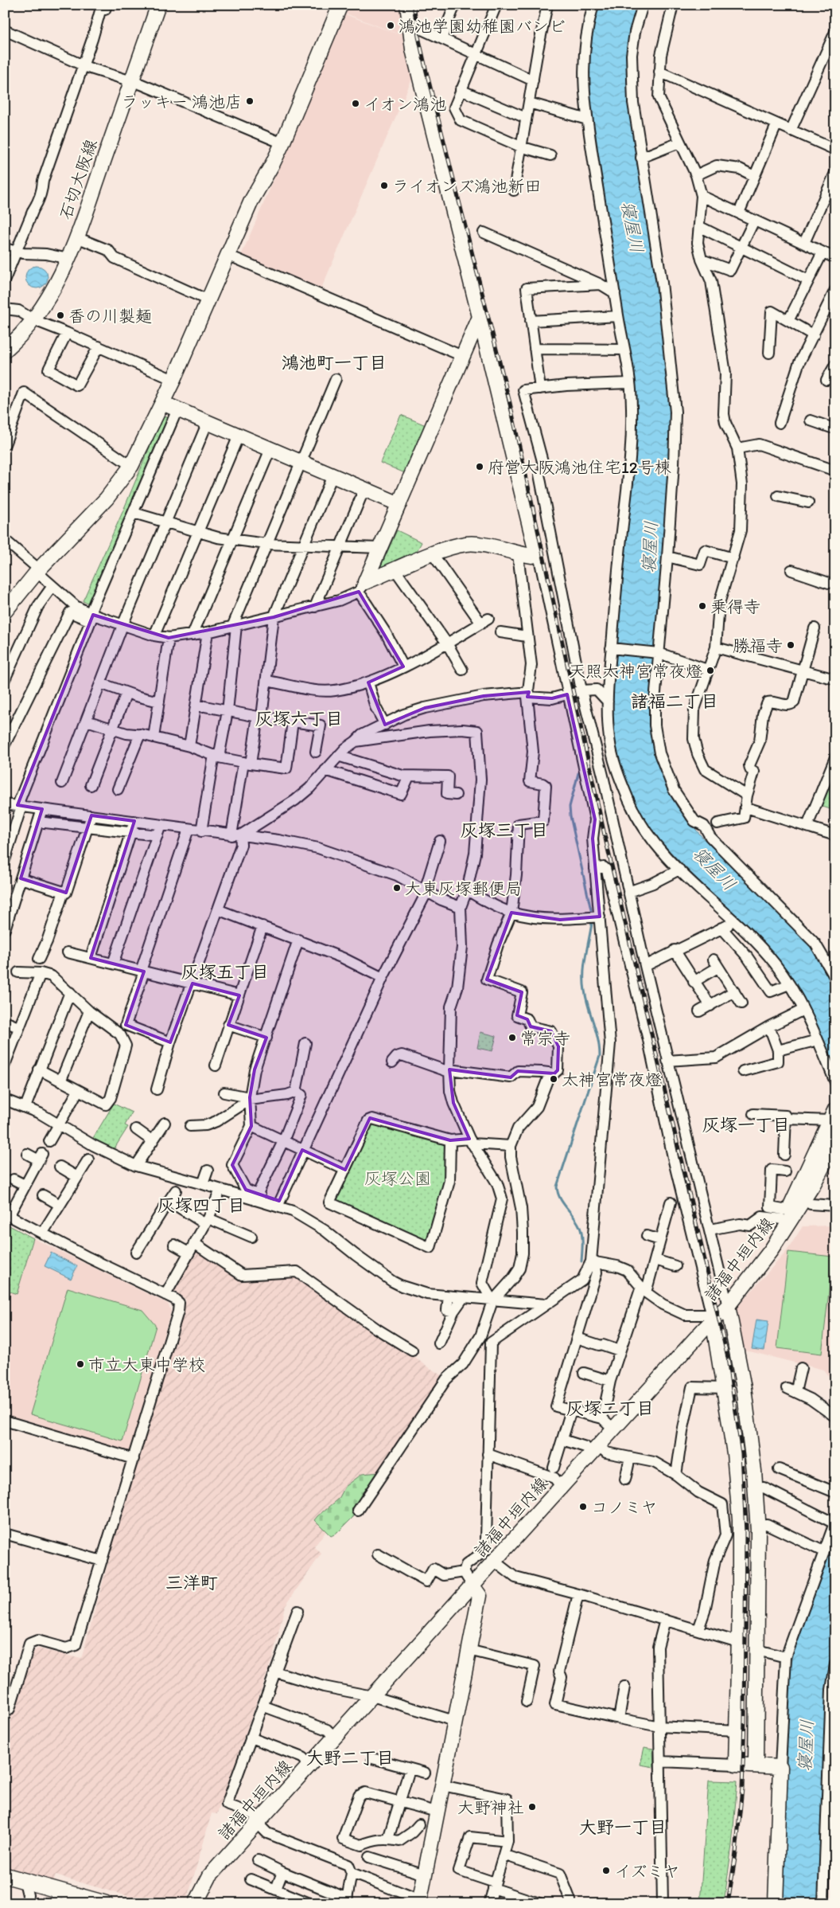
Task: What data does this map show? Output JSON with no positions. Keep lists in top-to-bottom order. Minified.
{"streets":{"street":["石切大阪線","諸福中垣内線"]},"districts":["鴻池町一丁目","諸福二丁目","灰塚六丁目","灰塚三丁目","灰塚五丁目","灰塚一丁目","灰塚四丁目","灰塚二丁目","三洋町","大野二丁目","大野一丁目"],"water":["寝屋川"],"parks":["灰塚公園"],"places":["鴻池学園幼稚園バンビ","ラッキー 鴻池店","イオン鴻池","ライオンズ鴻池新田","香の川製麺","府営大阪鴻池住宅12号棟","乗得寺","勝福寺","天照太神宮常夜燈","大東灰塚郵便局","常宗寺","太神宮常夜燈","市立大東中学校","コノミヤ","大野神社","イズミヤ"]}
